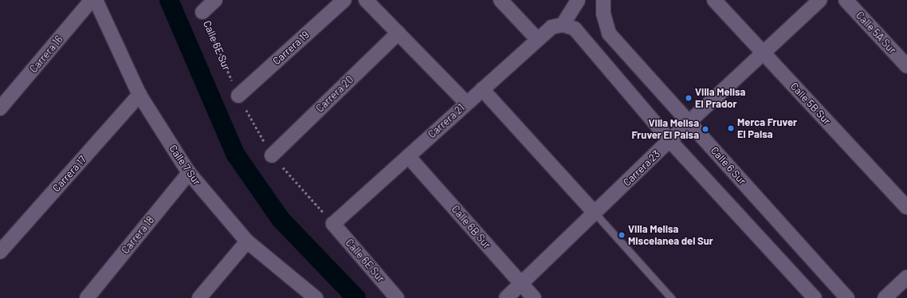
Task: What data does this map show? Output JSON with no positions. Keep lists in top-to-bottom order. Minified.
{"streets":{"street":["Calle 5A Sur","Calle 6E Sur","Carrera 19","Carrera 16","Carrera 20","Calle 5B Sur","Carrera 21","Calle 7 Sur","Calle 6 Sur","Carrera 23","Carrera 17","Calle 6B Sur","Carrera 18"]},"crossings":[["Calle 6E Sur","Carrera 19"],["Calle 6E Sur","Carrera 21"],["Calle 5B Sur","Carrera 23"],["Carrera 21","Calle 6B Sur"],["Calle 7 Sur","Carrera 17"],["Calle 7 Sur","Carrera 18"],["Calle 6 Sur","Carrera 23"],["Carrera 23","Calle 6B Sur"]],"places":["Villa Melisa El Prador","Merca Fruver El Paisa","Villa Melisa Fruver El Paisa","Villa Melisa Miscelanea del Sur"]}
